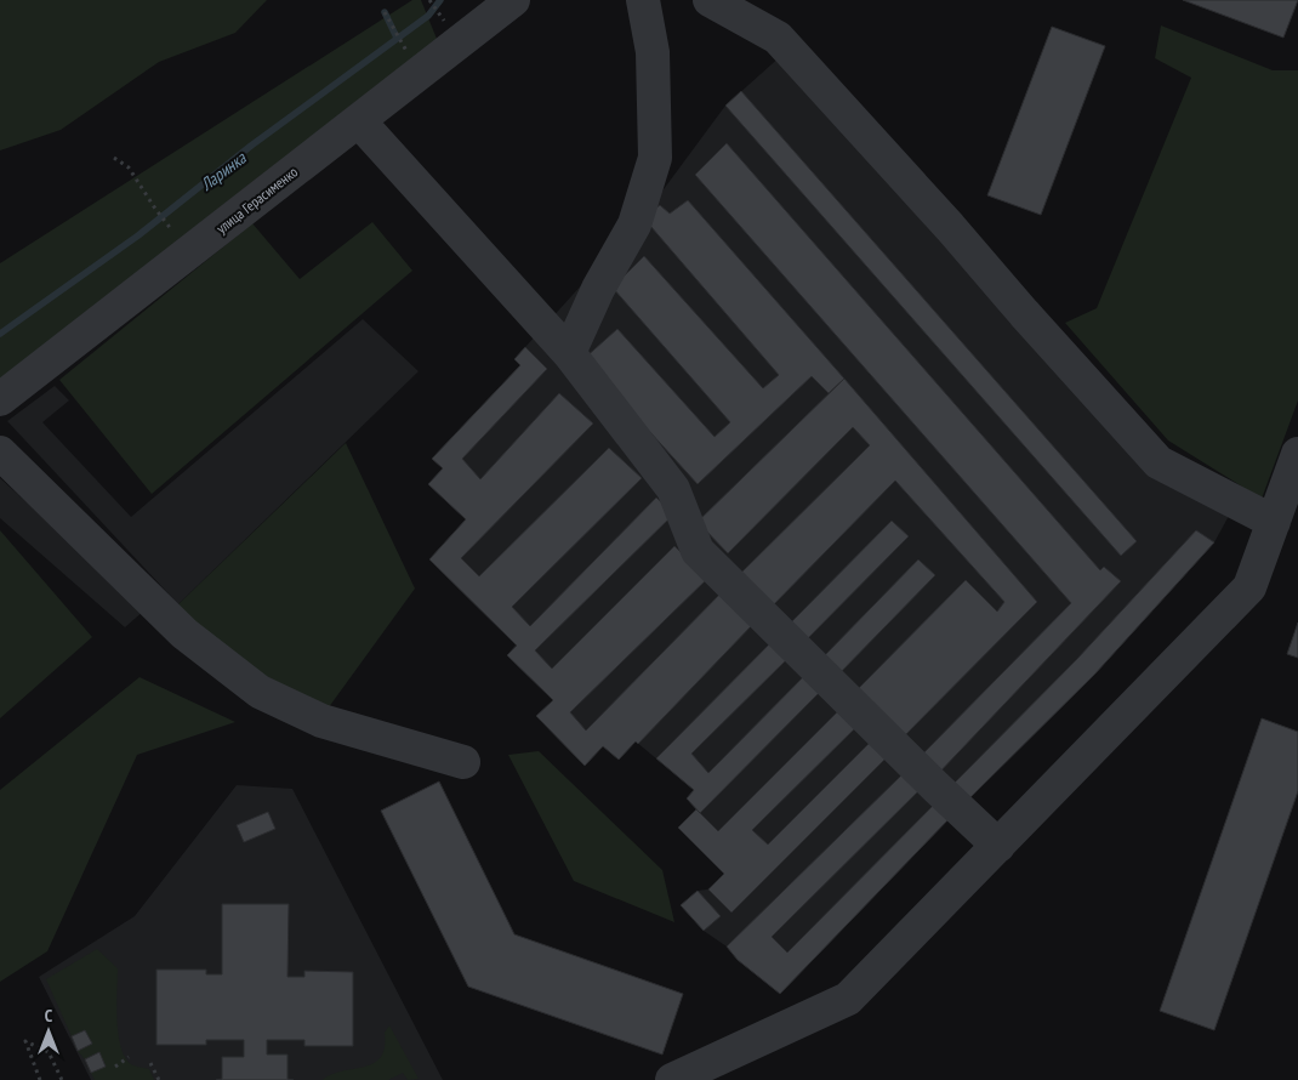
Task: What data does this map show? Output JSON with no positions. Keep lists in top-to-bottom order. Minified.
{"streets":{"street":["улица Герасименко"]},"water":["Ларинка"],"north":"top"}
